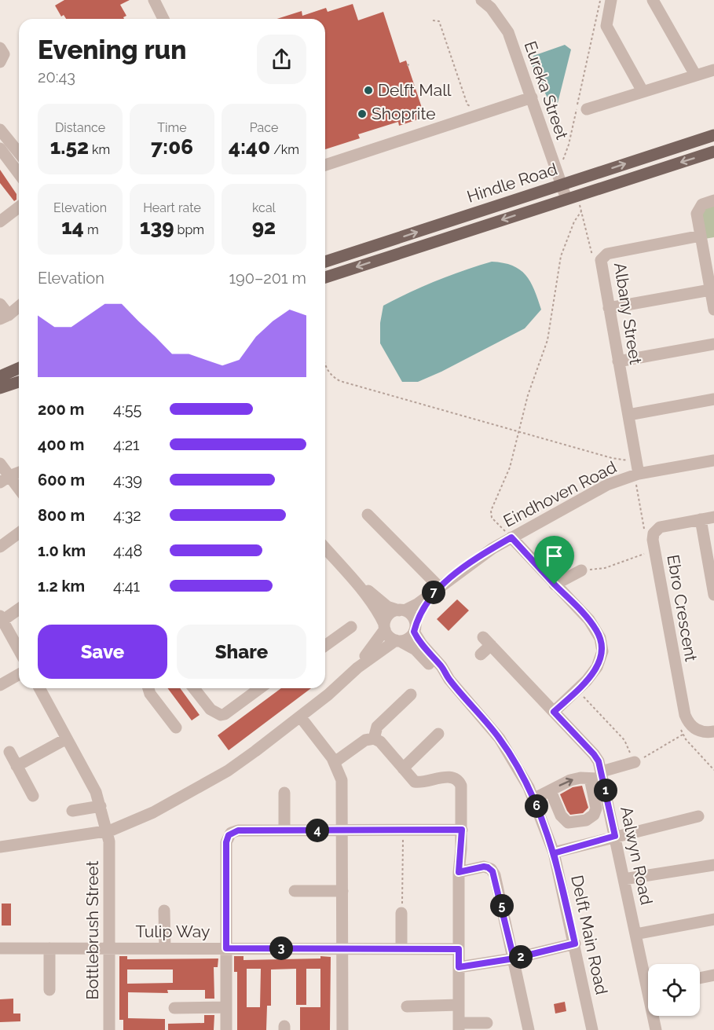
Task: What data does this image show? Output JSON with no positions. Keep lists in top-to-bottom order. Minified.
{"streets":{"main road":["Hindle Road"],"street":["Eureka Street","Albany Street","Eindhoven Road","Ebro Crescent","Aalwyn Road","Bottlebrush Street","Tulip Way","Delft Main Road"]},"crossings":[["Eureka Street","Hindle Road"],["Albany Street","Eindhoven Road"],["Eindhoven Road","Delft Main Road"],["Bottlebrush Street","Tulip Way"]],"places":["Delft Mall","Shoprite"],"page":{"heading":["Evening run","20:43"],"stats":[["Distance","1.52 km"],["Time","7:06"],["Pace","4:40 /km"],["Elevation","14 m"],["Heart rate","139 bpm"],["kcal","92"]],"chart":["Elevation","190–201 m"],"list":[{"name":"200 m","note":"4:55"},{"name":"400 m","note":"4:21"},{"name":"600 m","note":"4:39"},{"name":"800 m","note":"4:32"},{"name":"1.0 km","note":"4:48"},{"name":"1.2 km","note":"4:41"}],"pins":["7","1","6","4","5","3","2"],"buttons":["Save","Share"]}}
